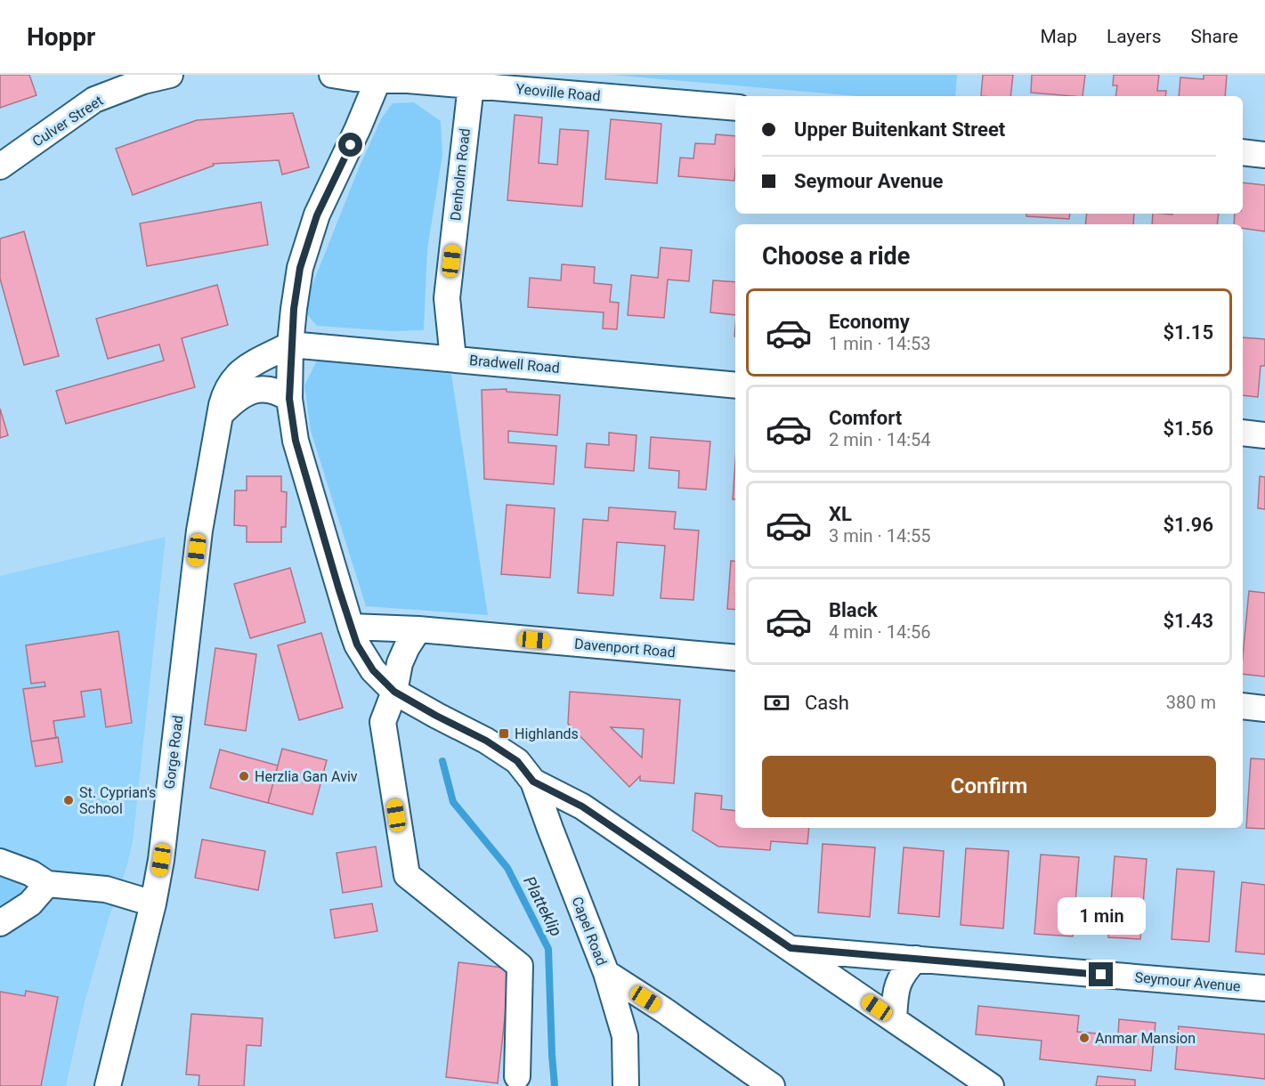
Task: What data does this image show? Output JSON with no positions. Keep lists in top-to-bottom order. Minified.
{"streets":{"street":["Yeoville Road","Culver Street","Denholm Road","Bradwell Road","Davenport Road","Gorge Road","Capel Road","Seymour Avenue"]},"crossings":[["Yeoville Road","Denholm Road"],["Denholm Road","Bradwell Road"],["Bradwell Road","Gorge Road"]],"water":["Platteklip"],"places":{"transit":["Highlands"],"other":["Herzlia Gan Aviv","St. Cyprian's School","Anmar Mansion"]},"page":{"header":"Hoppr","nav":["Map","Layers","Share"],"banner":["Upper Buitenkant Street","Seymour Avenue"],"heading":"Choose a ride","list":[{"name":"Economy","note":"1 min · 14:53","value":"$1.15"},{"name":"Comfort","note":"2 min · 14:54","value":"$1.56"},{"name":"XL","note":"3 min · 14:55","value":"$1.96"},{"name":"Black","note":"4 min · 14:56","value":"$1.43"}],"pay":["Cash","380 m"],"buttons":"Confirm","bubble":"1 min"}}
